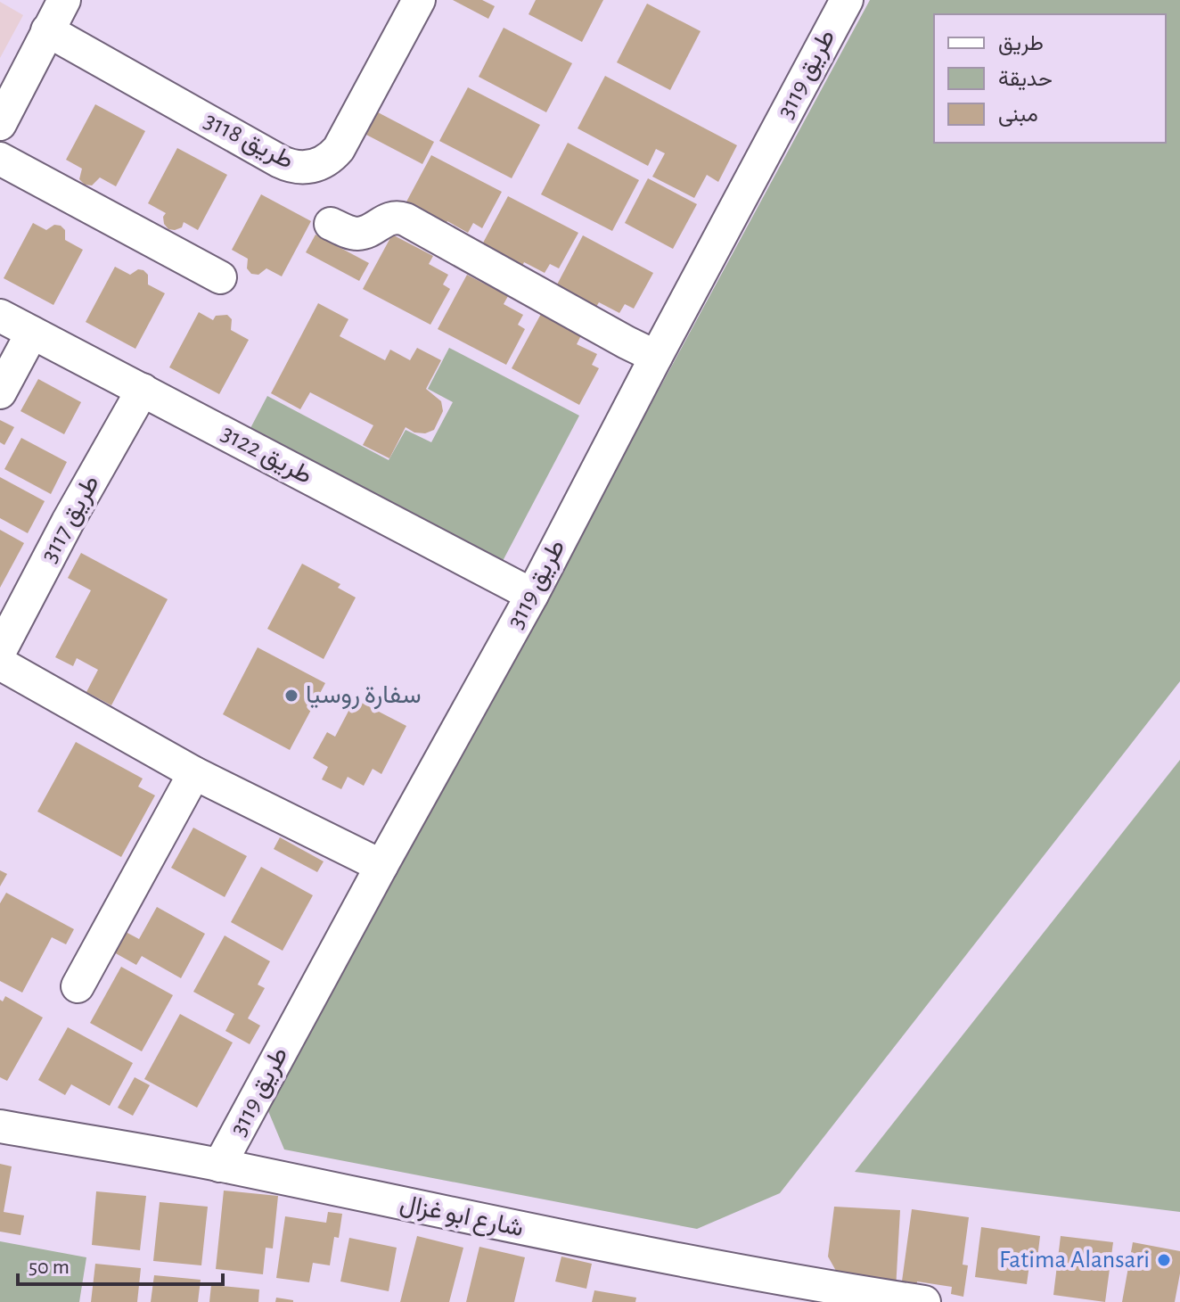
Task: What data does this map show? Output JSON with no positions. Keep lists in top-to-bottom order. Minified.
{"streets":{"street":["طريق 3119","طريق 3118","طريق 3122","طريق 3117","شارع ابو غزال"]},"crossings":[["طريق 3119","طريق 3122"],["طريق 3119","شارع ابو غزال"],["طريق 3122","طريق 3117"]],"places":["سفارة روسيا","Fatima Alansari"],"legend":["طريق","حديقة","مبنى"],"scale_bar":"50 m"}
